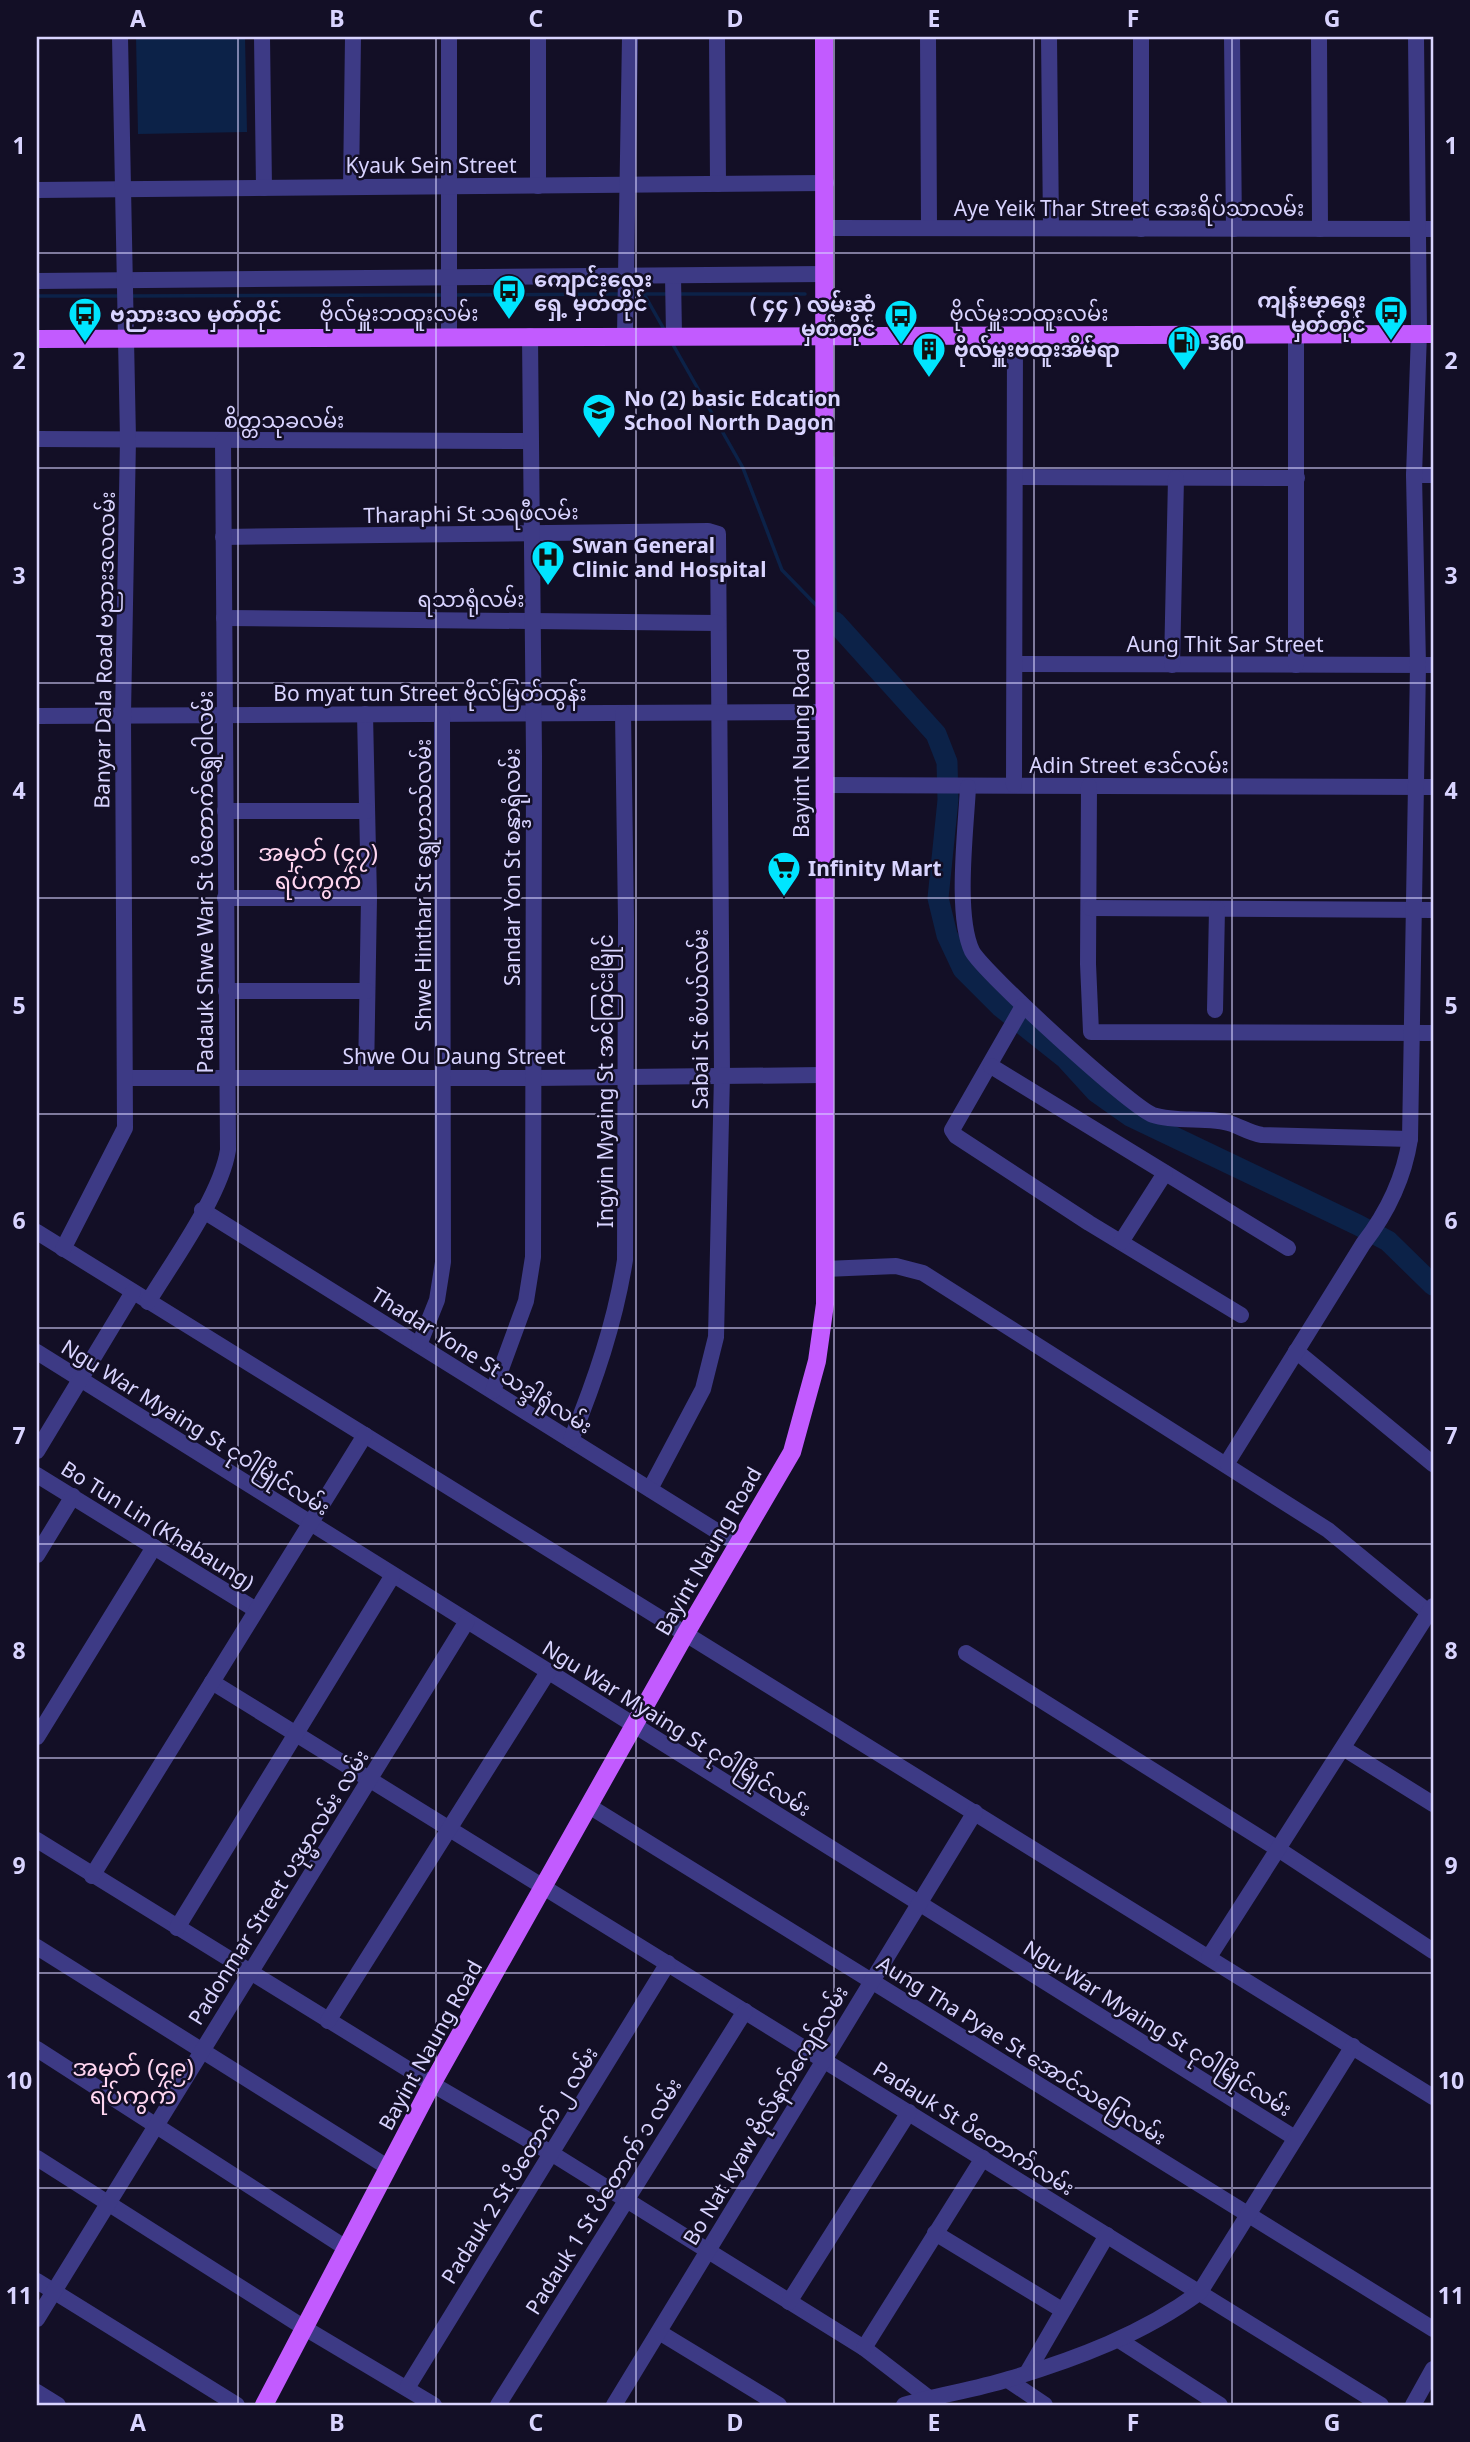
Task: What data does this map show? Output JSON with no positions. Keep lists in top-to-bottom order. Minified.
{"streets":{"main road":["ဗိုလ်မှူးဘထူးလမ်း","Bayint Naung Road"],"street":["Kyauk Sein Street","Aye Yeik Thar Street အေးရိပ်သာလမ်း","စိတ္တသုခလမ်း","Tharaphi St သရဖီလမ်း","ရသာရုံလမ်း","Aung Thit Sar Street","Banyar Dala Road ဗညားဒလလမ်း","Bo myat tun Street ဗိုလ်မြတ်ထွန်း","Adin Street ဧဒင်လမ်း","Sandar Yon St စန္ဒာရုံလမ်း","Padauk Shwe War St ပိတောက်ရွှေဝါလမ်း","Shwe Hinthar St ရွှေဟဿ်လမ်း","Sabai St စံပယ်လမ်း","Shwe Ou Daung Street","Ingyin Myaing St အင်ကြင်းမြိုင်","Thadar Yone St သဒ္ဒါရုံလမ်း","Ngu War Myaing St ငုဝါမြိုင်လမ်း","Bo Tun Lin (Khabaung)","Padonmar Street ပဒုမ္မာလမ်း လမ်း","Aung Tha Pyae St အောင်သပြေလမ်း","Bo Nat kyaw ဗိုလ်နက်ကျော်လမ်း","Padauk St ပိတောက်လမ်း","Padauk 2 St ပိတောက် ၂ လမ်း","Padauk 1 St ပိတောက် ၁ လမ်း"]},"crossings":[["Kyauk Sein Street","Banyar Dala Road ဗညားဒလလမ်း"],["Kyauk Sein Street","Bayint Naung Road"],["Aye Yeik Thar Street အေးရိပ်သာလမ်း","Bayint Naung Road"],["ဗိုလ်မှူးဘထူးလမ်း","Banyar Dala Road ဗညားဒလလမ်း"],["ဗိုလ်မှူးဘထူးလမ်း","Bayint Naung Road"],["ဗိုလ်မှူးဘထူးလမ်း","Sandar Yon St စန္ဒာရုံလမ်း"],["စိတ္တသုခလမ်း","Banyar Dala Road ဗညားဒလလမ်း"],["စိတ္တသုခလမ်း","Sandar Yon St စန္ဒာရုံလမ်း"],["စိတ္တသုခလမ်း","Padauk Shwe War St ပိတောက်ရွှေဝါလမ်း"],["Tharaphi St သရဖီလမ်း","Sandar Yon St စန္ဒာရုံလမ်း"],["Tharaphi St သရဖီလမ်း","Padauk Shwe War St ပိတောက်ရွှေဝါလမ်း"],["Tharaphi St သရဖီလမ်း","Sabai St စံပယ်လမ်း"],["ရသာရုံလမ်း","Sandar Yon St စန္ဒာရုံလမ်း"],["ရသာရုံလမ်း","Padauk Shwe War St ပိတောက်ရွှေဝါလမ်း"],["ရသာရုံလမ်း","Sabai St စံပယ်လမ်း"],["Banyar Dala Road ဗညားဒလလမ်း","Bo myat tun Street ဗိုလ်မြတ်ထွန်း"],["Banyar Dala Road ဗညားဒလလမ်း","Shwe Ou Daung Street"],["Bo myat tun Street ဗိုလ်မြတ်ထွန်း","Bayint Naung Road"],["Bo myat tun Street ဗိုလ်မြတ်ထွန်း","Sandar Yon St စန္ဒာရုံလမ်း"],["Bo myat tun Street ဗိုလ်မြတ်ထွန်း","Padauk Shwe War St ပိတောက်ရွှေဝါလမ်း"],["Bo myat tun Street ဗိုလ်မြတ်ထွန်း","Shwe Hinthar St ရွှေဟဿ်လမ်း"],["Bo myat tun Street ဗိုလ်မြတ်ထွန်း","Sabai St စံပယ်လမ်း"],["Bo myat tun Street ဗိုလ်မြတ်ထွန်း","Ingyin Myaing St အင်ကြင်းမြိုင်"],["Bayint Naung Road","Adin Street ဧဒင်လမ်း"],["Bayint Naung Road","Shwe Ou Daung Street"],["Bayint Naung Road","Thadar Yone St သဒ္ဒါရုံလမ်း"],["Bayint Naung Road","Ngu War Myaing St ငုဝါမြိုင်လမ်း"],["Bayint Naung Road","Aung Tha Pyae St အောင်သပြေလမ်း"],["Bayint Naung Road","Padauk St ပိတောက်လမ်း"],["Sandar Yon St စန္ဒာရုံလမ်း","Shwe Ou Daung Street"],["Sandar Yon St စန္ဒာရုံလမ်း","Thadar Yone St သဒ္ဒါရုံလမ်း"],["Padauk Shwe War St ပိတောက်ရွှေဝါလမ်း","Shwe Ou Daung Street"],["Padauk Shwe War St ပိတောက်ရွှေဝါလမ်း","Thadar Yone St သဒ္ဒါရုံလမ်း"],["Shwe Hinthar St ရွှေဟဿ်လမ်း","Shwe Ou Daung Street"],["Shwe Hinthar St ရွှေဟဿ်လမ်း","Thadar Yone St သဒ္ဒါရုံလမ်း"],["Sabai St စံပယ်လမ်း","Shwe Ou Daung Street"],["Sabai St စံပယ်လမ်း","Thadar Yone St သဒ္ဒါရုံလမ်း"],["Shwe Ou Daung Street","Ingyin Myaing St အင်ကြင်းမြိုင်"],["Ingyin Myaing St အင်ကြင်းမြိုင်","Thadar Yone St သဒ္ဒါရုံလမ်း"],["Ngu War Myaing St ငုဝါမြိုင်လမ်း","Padonmar Street ပဒုမ္မာလမ်း လမ်း"],["Ngu War Myaing St ငုဝါမြိုင်လမ်း","Bo Nat kyaw ဗိုလ်နက်ကျော်လမ်း"],["Padonmar Street ပဒုမ္မာလမ်း လမ်း","Padauk St ပိတောက်လမ်း"],["Aung Tha Pyae St အောင်သပြေလမ်း","Bo Nat kyaw ဗိုလ်နက်ကျော်လမ်း"],["Bo Nat kyaw ဗိုလ်နက်ကျော်လမ်း","Padauk St ပိတောက်လမ်း"],["Padauk St ပိတောက်လမ်း","Padauk 2 St ပိတောက် ၂ လမ်း"],["Padauk St ပိတောက်လမ်း","Padauk 1 St ပိတောက် ၁ လမ်း"]],"districts":["အမှတ် (၄၇) ရပ်ကွက်","အမှတ် (၄၉) ရပ်ကွက်"],"places":{"bus stop":["ကျောင်းလေး ရှေ့ မှတ်တိုင်","ကျန်းမာရေး မှတ်တိုင်","ဗညားဒလ မှတ်တိုင်","( ၄၄ ) လမ်းဆုံ မှတ်တိုင်"],"fuel station":["360"],"building":["ဗိုလ်မှူးဗထူးအိမ်ရာ"],"school or university":["No (2) basic Edcation School North Dagon"],"hospital":["Swan General Clinic and Hospital"],"supermarket":["Infinity Mart"]},"grid":{"columns":["A","B","C","D","E","F","G"],"rows":["1","2","3","4","5","6","7","8","9","10","11"]}}
